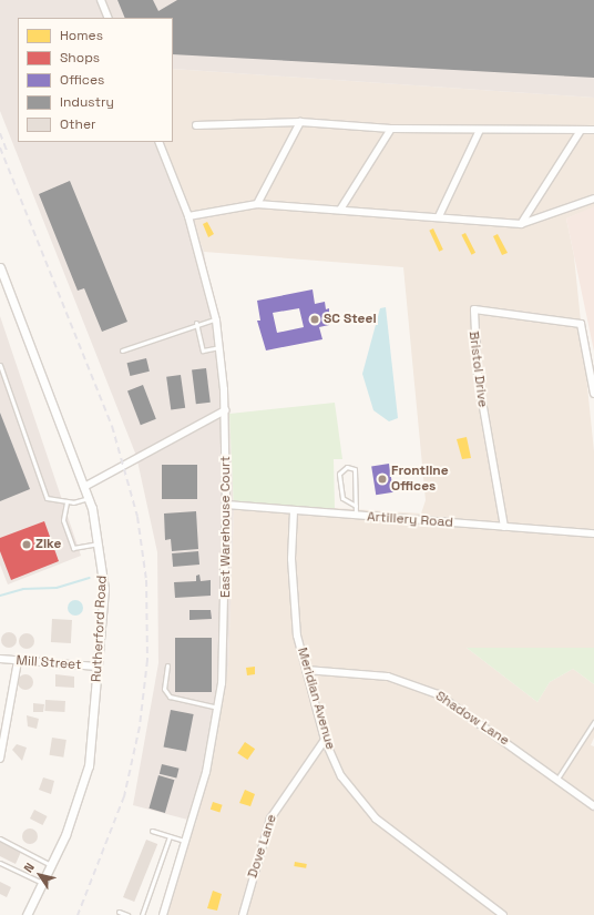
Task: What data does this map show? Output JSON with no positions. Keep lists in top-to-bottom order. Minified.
{"streets":{"street":["Bristol Drive","Artillery Road","East Warehouse Court","Rutherford Road","Mill Street","Meridian Avenue","Shadow Lane","Dove Lane"]},"crossings":[["Bristol Drive","Artillery Road"],["Artillery Road","East Warehouse Court"],["Artillery Road","Meridian Avenue"],["Rutherford Road","Mill Street"],["Meridian Avenue","Shadow Lane"],["Meridian Avenue","Dove Lane"]],"places":["SC Steel","Frontline Offices","Zike"],"legend":["Homes","Shops","Offices","Industry","Other"],"north":"top left"}
